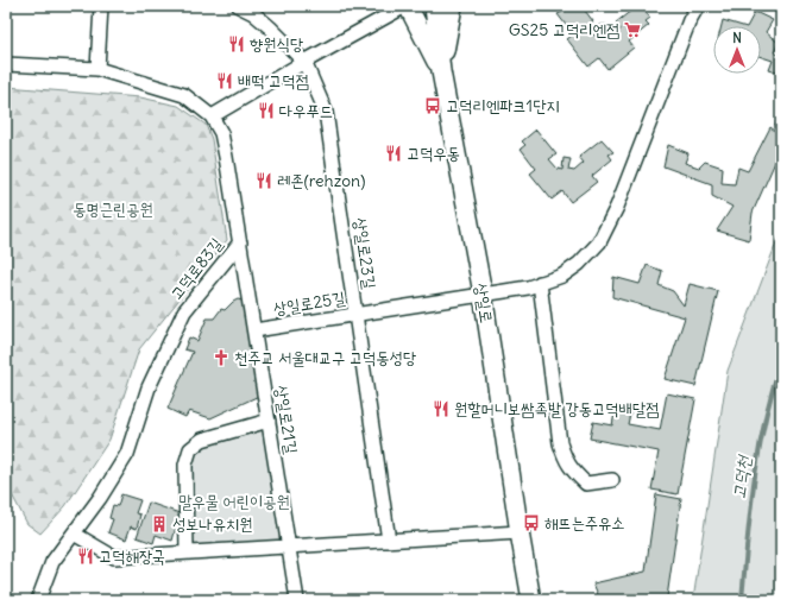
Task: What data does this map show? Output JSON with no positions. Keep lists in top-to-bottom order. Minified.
{"streets":{"main road":["상일로"],"street":["상일로23길","고덕로83길","상일로25길","상일로21길"]},"crossings":[["상일로23길","상일로25길"],["고덕로83길","상일로21길"],["상일로25길","상일로"],["상일로25길","상일로21길"]],"water":["고덕천"],"parks":["동명근린공원","말우물 어린이공원"],"places":{"supermarket":["GS25 고덕리엔점"],"restaurant":["향원식당","배떡 고덕점","다우푸드","고덕우동","레존(rehzon)","원할머니보쌈족발 강동고덕배달점","고덕해장국"],"bus stop":["고덕리엔파크1단지","해뜨는주유소"],"church":["천주교 서울대교구 고덕동성당"],"building":["성보나유치원"]},"north":"top"}
